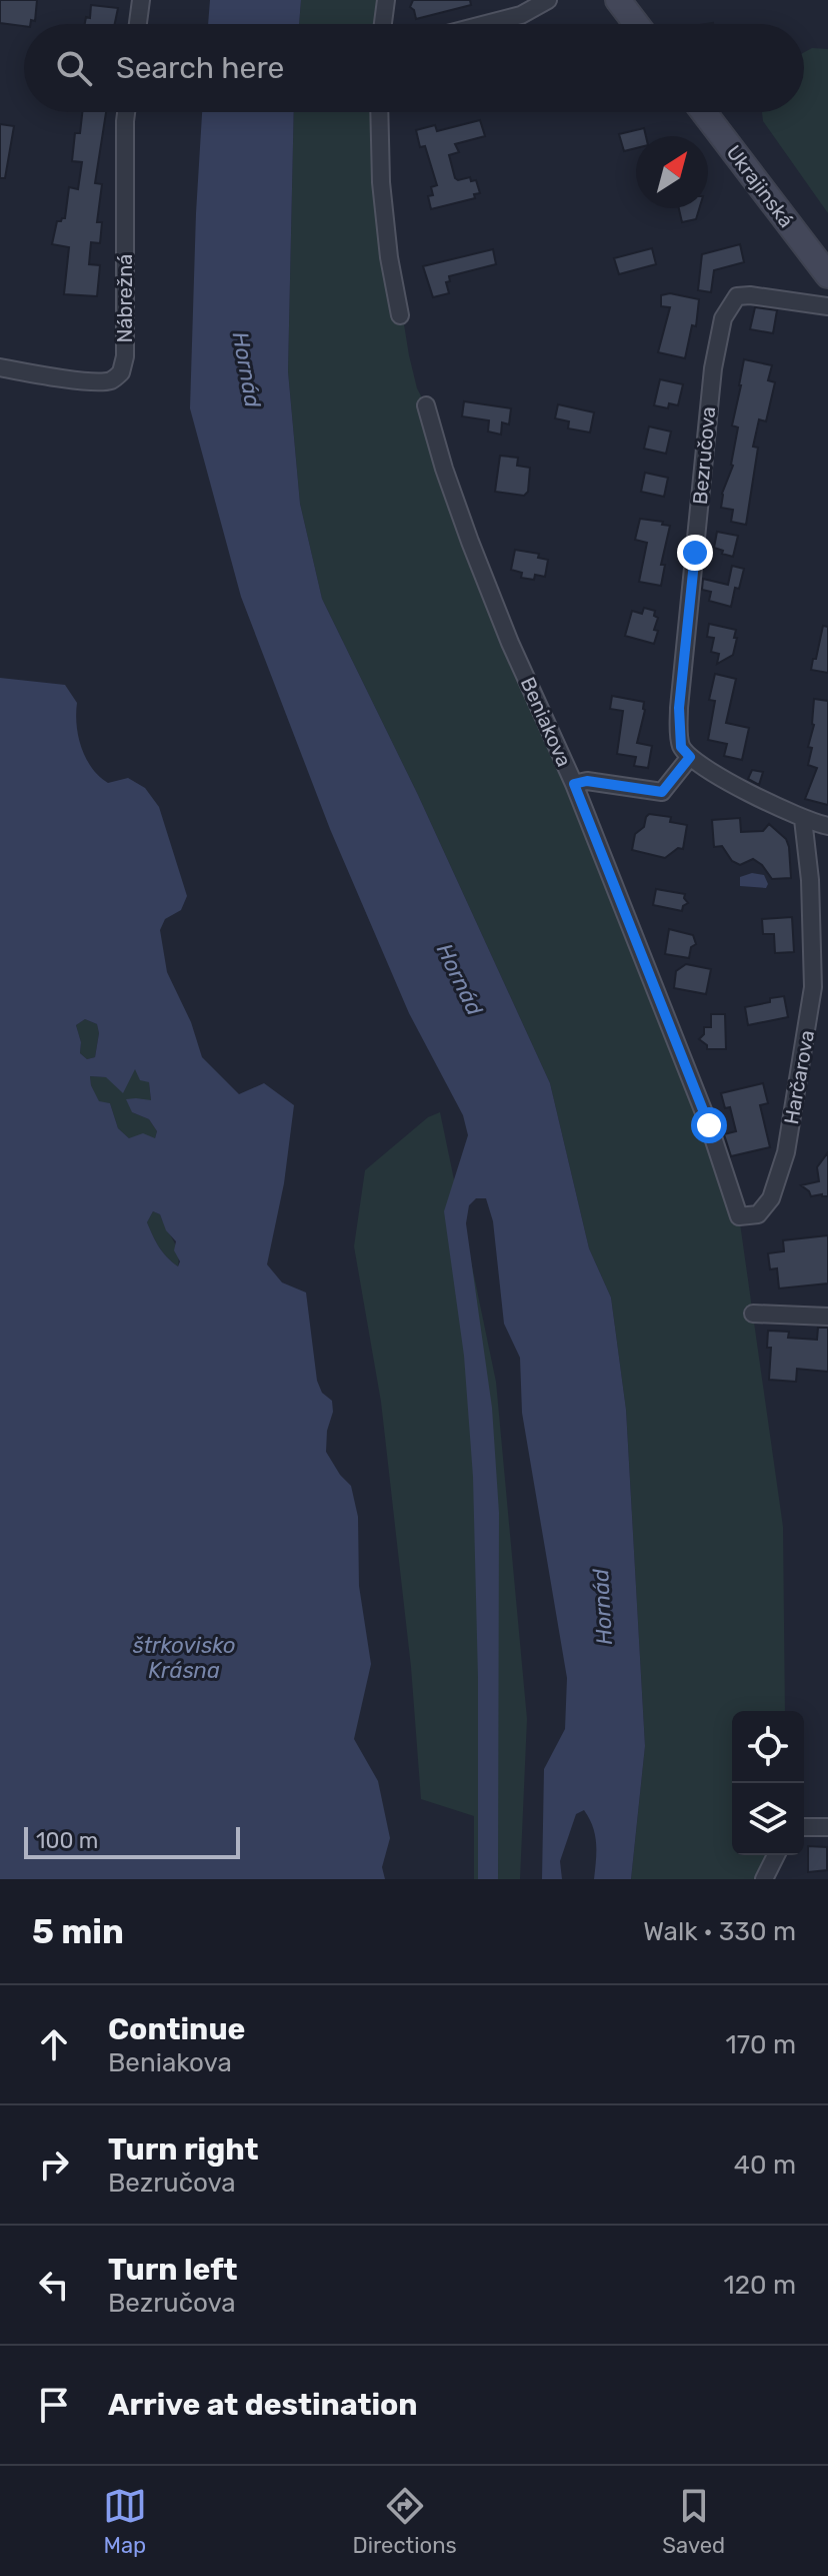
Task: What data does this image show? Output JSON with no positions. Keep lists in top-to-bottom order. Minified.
{"streets":{"main road":["Ukrajinská"],"street":["Nábrežná","Bezručova","Beniakova","Harčarova"]},"crossings":[["Beniakova","Harčarova"]],"water":["Hornád","štrkovisko Krásna"],"scale_bar":"100 m","north":"top right","page":{"search":"Search here","scale":"100 m","heading":["5 min","Walk · 330 m"],"list":[["Continue","Beniakova","170 m"],["Turn right","Bezručova","40 m"],["Turn left","Bezručova","120 m"],"Arrive at destination"],"nav":["Map","Directions","Saved"]}}
